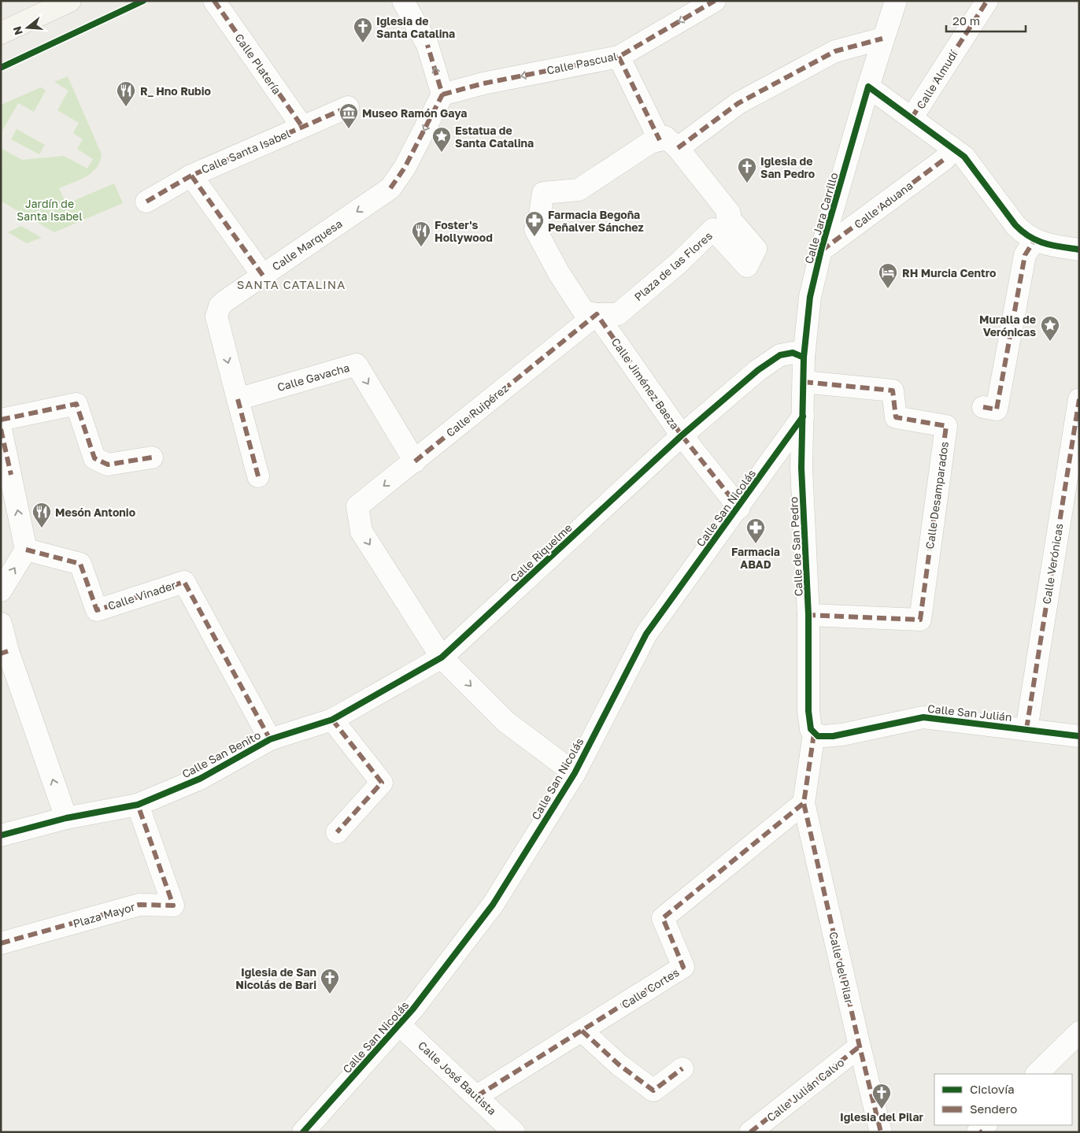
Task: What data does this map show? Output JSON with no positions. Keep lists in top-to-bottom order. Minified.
{"streets":{"street":["Calle Pascual","Calle Platería","Calle Almudí","Calle Santa Isabel","Calle Aduana","Calle Jara Carrillo","Calle Marquesa","Plaza de las Flores","Calle Gavacha","Calle Jiménez Baeza","Calle Ruipérez","Calle Desamparados","Calle San Nicolás","Calle de San Pedro","Calle Riquelme","Calle Verónicas","Calle Vinader","Calle San Julián","Calle San Benito","Plaza Mayor","Calle del Pilar","Calle Cortes","Calle José Bautista","Calle Julián Calvo"]},"crossings":[["Calle Pascual","Calle Marquesa"],["Calle Platería","Calle Santa Isabel"],["Calle Aduana","Calle Jara Carrillo"],["Calle Jara Carrillo","Calle de San Pedro"],["Calle Jara Carrillo","Calle Riquelme"],["Calle Marquesa","Calle Gavacha"],["Plaza de las Flores","Calle Jiménez Baeza"],["Plaza de las Flores","Calle Ruipérez"],["Calle Gavacha","Calle Ruipérez"],["Calle Jiménez Baeza","Calle Ruipérez"],["Calle Jiménez Baeza","Calle San Nicolás"],["Calle Jiménez Baeza","Calle Riquelme"],["Calle Ruipérez","Calle Riquelme"],["Calle Desamparados","Calle de San Pedro"],["Calle San Nicolás","Calle de San Pedro"],["Calle San Nicolás","Calle José Bautista"],["Calle de San Pedro","Calle Riquelme"],["Calle de San Pedro","Calle San Julián"],["Calle de San Pedro","Calle del Pilar"],["Calle de San Pedro","Calle Cortes"],["Calle Riquelme","Calle Vinader"],["Calle Riquelme","Calle San Benito"],["Calle Verónicas","Calle San Julián"],["Calle Vinader","Calle San Benito"],["Calle San Benito","Plaza Mayor"],["Calle del Pilar","Calle Cortes"],["Calle del Pilar","Calle Julián Calvo"],["Calle Cortes","Calle José Bautista"]],"one_way":["Calle Marquesa"],"districts":["SANTA CATALINA"],"parks":["Jardín de Santa Isabel"],"places":{"church":["Iglesia de Santa Catalina","Iglesia de San Pedro","Iglesia de San Nicolás de Bari","Iglesia del Pilar"],"restaurant":["R_ Hno Rubio","Foster's Hollywood","Mesón Antonio"],"museum":["Museo Ramón Gaya"],"place":["Estatua de Santa Catalina","Muralla de Verónicas"],"pharmacy":["Farmacia Begoña Peñalver Sánchez","Farmacia ABAD"],"hotel":["RH Murcia Centro"]},"legend":["Ciclovía","Sendero"],"scale_bar":"20 m","north":"left"}
